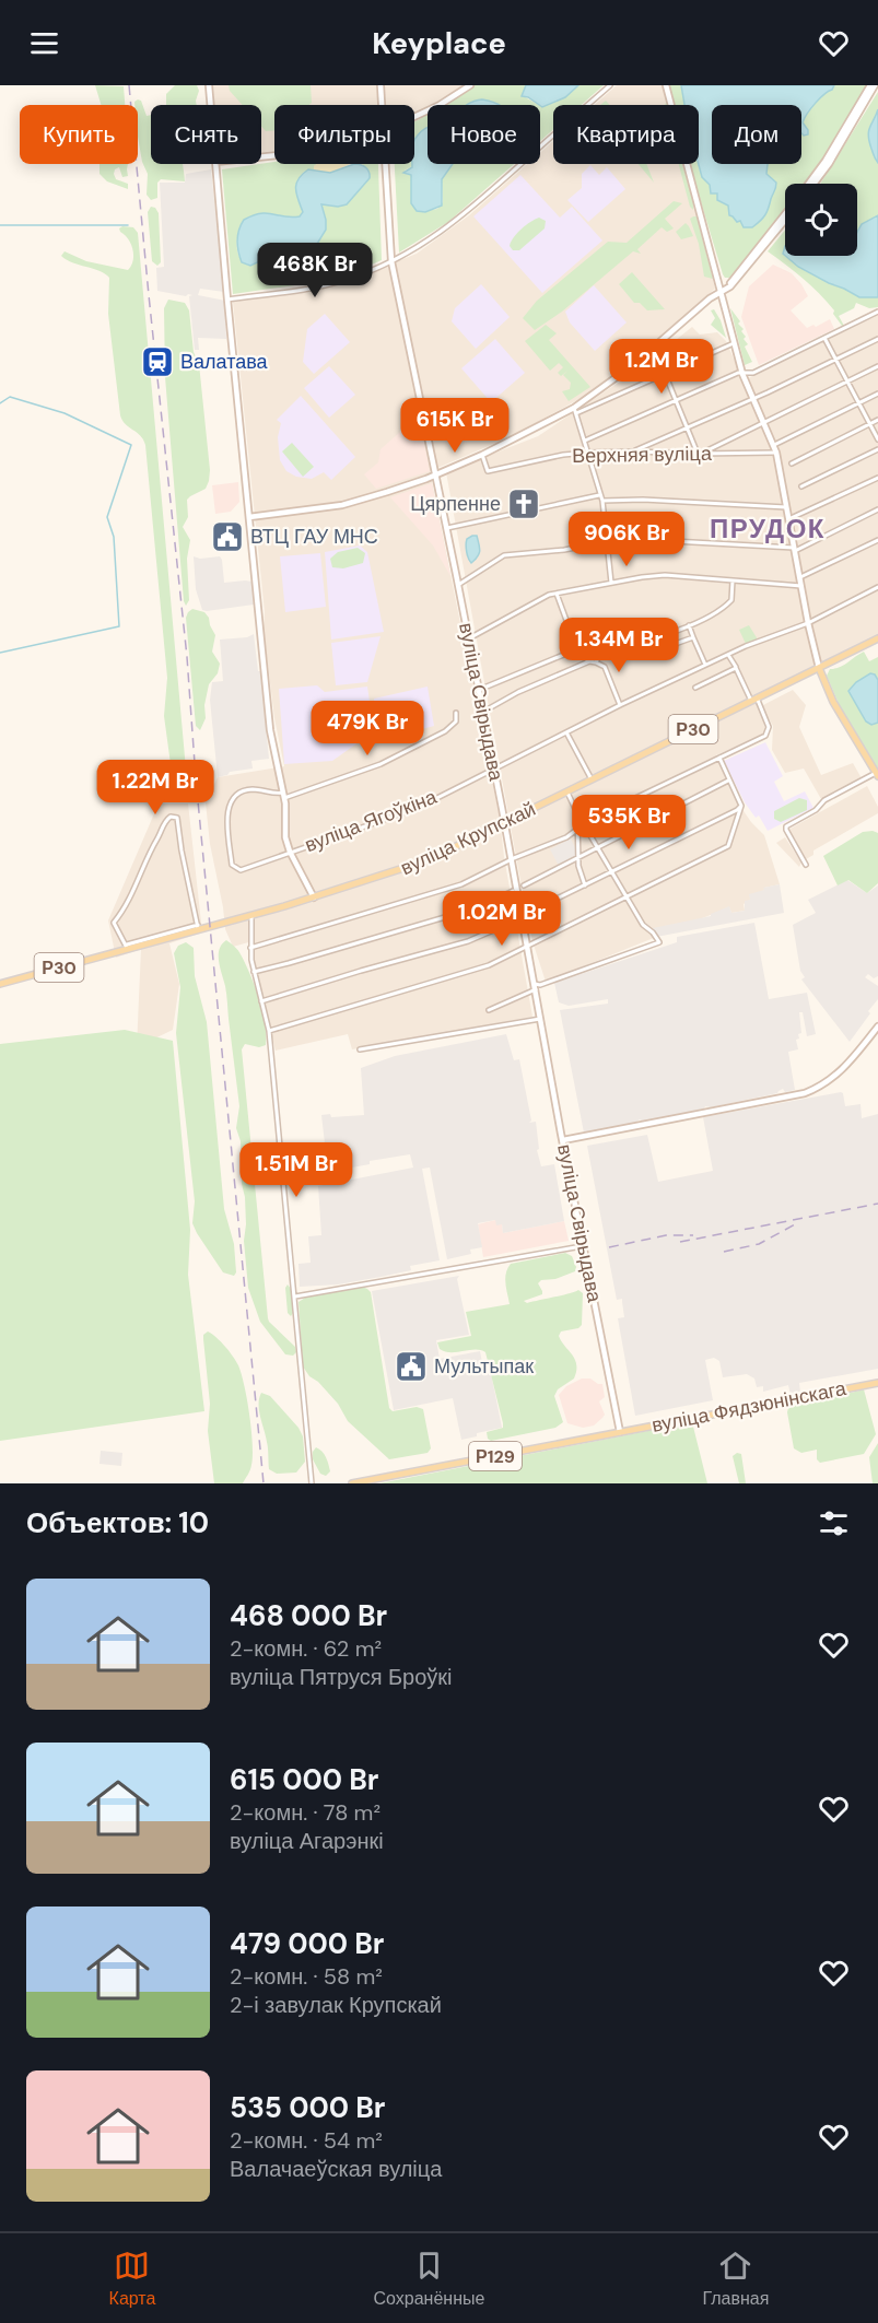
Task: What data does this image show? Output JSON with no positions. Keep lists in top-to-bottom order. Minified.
{"streets":{"main road":["вуліца Свірыдава","Р30","вуліца Ягоўкіна","вуліца Крупскай","вуліца Фядзюнінскага","Р129"],"street":["Верхняя вуліца"]},"crossings":[["вуліца Свірыдава","вуліца Ягоўкіна"],["вуліца Свірыдава","вуліца Крупскай"],["вуліца Свірыдава","вуліца Фядзюнінскага"],["вуліца Свірыдава","Р129"],["Р30","вуліца Крупскай"],["вуліца Ягоўкіна","вуліца Крупскай"],["вуліца Фядзюнінскага","Р129"]],"districts":["ПРУДОК"],"places":{"station":["Валатава"],"church":["Цярпенне"],"public building":["ВТЦ ГАУ МНС","Мультыпак"]},"page":{"header":"Keyplace","chip":["Купить","Снять","Фильтры","Новое","Квартира","Дом"],"price":["468K Br","1.2M Br","615K Br","906K Br","1.34M Br","479K Br","1.22M Br","535K Br","1.02M Br","1.51M Br"],"heading":"Объектов: 10","list":[{"name":"468 000 Br","note":"2-комн. · 62 m² · вуліца Пятруся Броўкі"},{"name":"615 000 Br","note":"2-комн. · 78 m² · вуліца Агарэнкі"},{"name":"479 000 Br","note":"2-комн. · 58 m² · 2-і завулак Крупскай"},{"name":"535 000 Br","note":"2-комн. · 54 m² · Валачаеўская вуліца"}],"tabs":["Карта","Сохранённые","Главная"]}}
